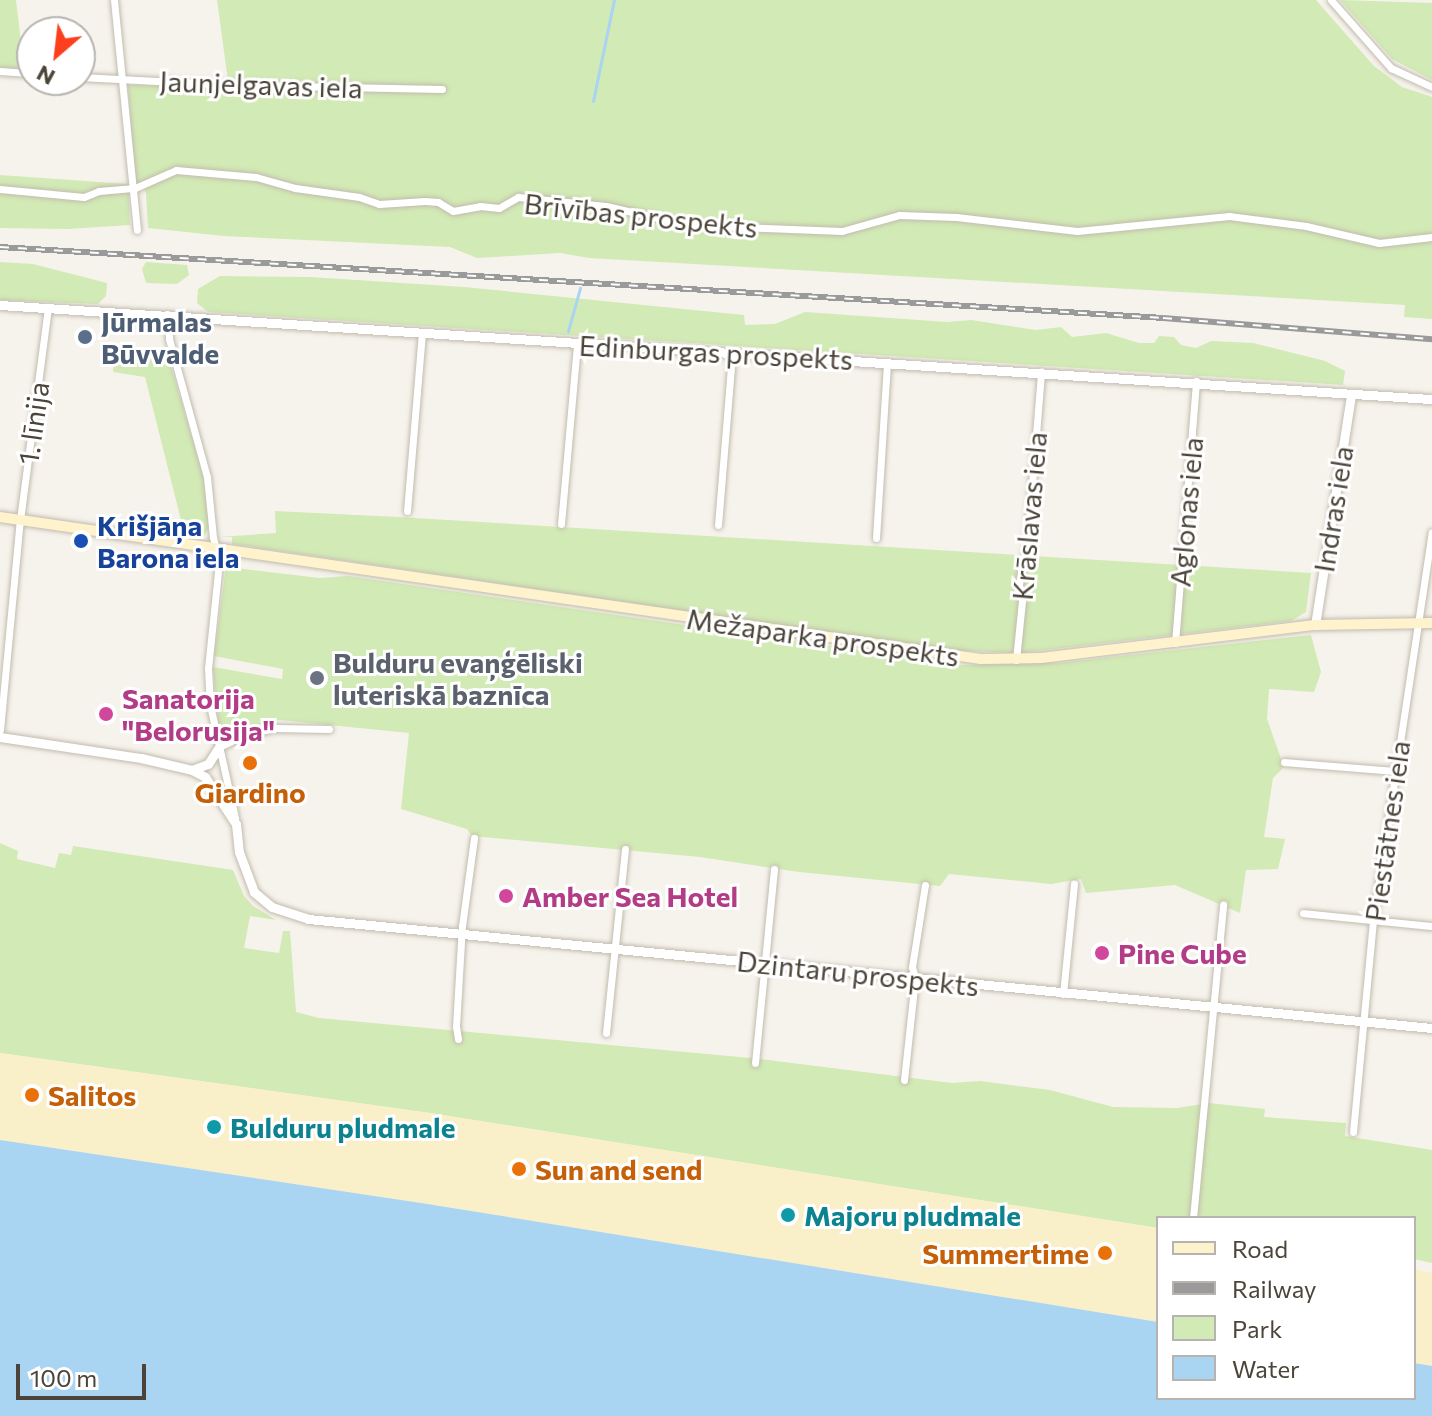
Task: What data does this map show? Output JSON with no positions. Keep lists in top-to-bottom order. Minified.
{"streets":{"main road":["Mežaparka prospekts"],"street":["Jaunjelgavas iela","Brīvības prospekts","Edinburgas prospekts","1. līnija","Indras iela","Aglonas iela","Krāslavas iela","Piestātnes iela","Dzintaru prospekts"]},"crossings":[["Edinburgas prospekts","1. līnija"],["Edinburgas prospekts","Indras iela"],["Edinburgas prospekts","Aglonas iela"],["Edinburgas prospekts","Krāslavas iela"],["1. līnija","Mežaparka prospekts"],["Indras iela","Mežaparka prospekts"],["Aglonas iela","Mežaparka prospekts"],["Krāslavas iela","Mežaparka prospekts"],["Mežaparka prospekts","Piestātnes iela"],["Piestātnes iela","Dzintaru prospekts"]],"places":["Jūrmalas Būvvalde","Krišjāņa Barona iela","Bulduru evaņģēliski luteriskā baznīca","Sanatorija \"Belorusija\"","Giardino","Amber Sea Hotel","Pine Cube","Salitos","Bulduru pludmale","Sun and send","Majoru pludmale","Summertime"],"legend":["Road","Railway","Park","Water"],"scale_bar":"100 m","north":"bottom left"}
